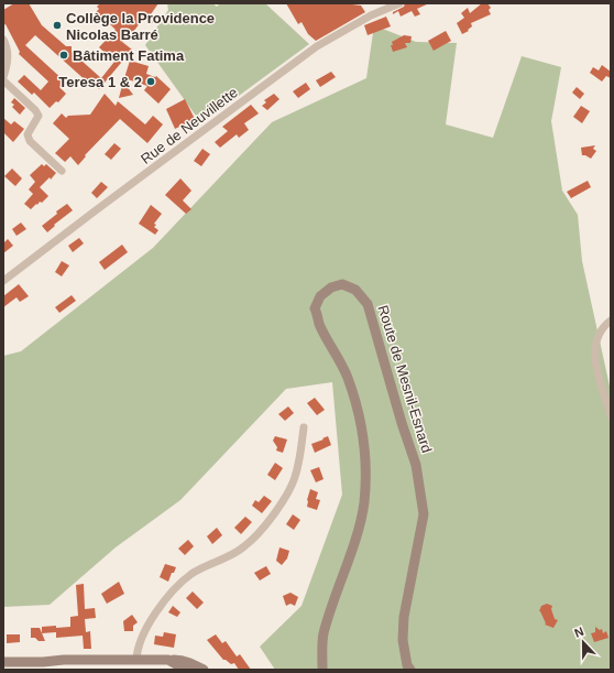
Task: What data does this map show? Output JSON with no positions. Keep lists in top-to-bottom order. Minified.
{"streets":{"street":["Rue de Neuvillette","Route de Mesnil-Esnard"]},"places":["Collège la Providence Nicolas Barré","Bâtiment Fatima","Teresa 1 & 2"],"north":"top"}
